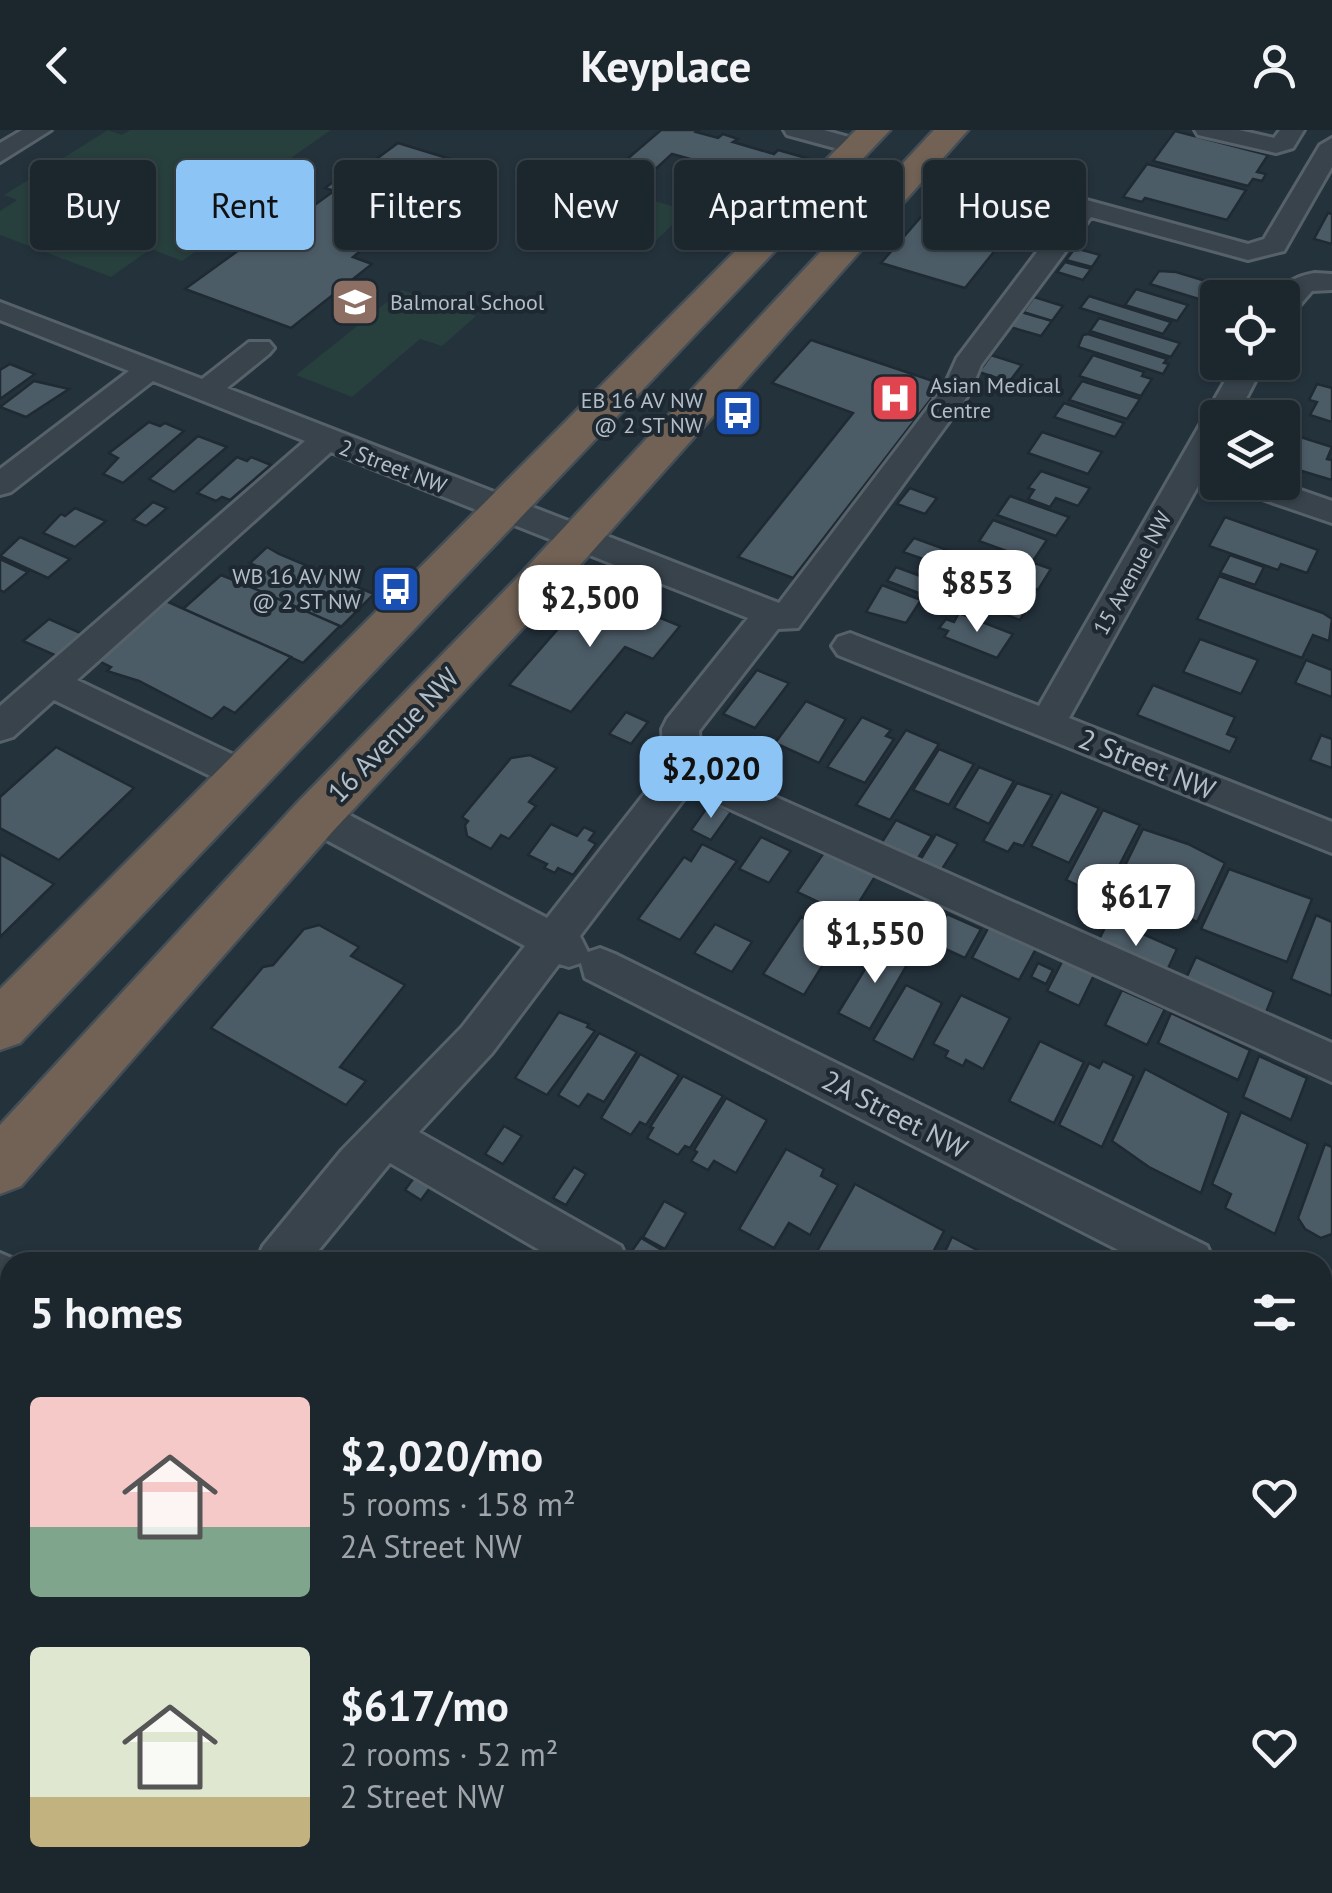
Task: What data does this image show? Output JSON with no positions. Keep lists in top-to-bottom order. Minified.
{"streets":{"highway":["16 Avenue NW"],"street":["2 Street NW","15 Avenue NW","2A Street NW"]},"crossings":[["2 Street NW","15 Avenue NW"],["2 Street NW","16 Avenue NW"],["16 Avenue NW","2A Street NW"]],"places":{"school or university":["Balmoral School"],"hospital":["Asian Medical Centre"],"bus stop":["EB 16 AV NW @ 2 ST NW","WB 16 AV NW @ 2 ST NW"]},"page":{"header":"Keyplace","chip":["Buy","Rent","Filters","New","Apartment","House"],"price":["$853","$2,500","$2,020","$617","$1,550"],"heading":"5 homes","list":[{"name":"$2,020/mo","note":"5 rooms · 158 m² · 2A Street NW"},{"name":"$617/mo","note":"2 rooms · 52 m² · 2 Street NW"}]}}
